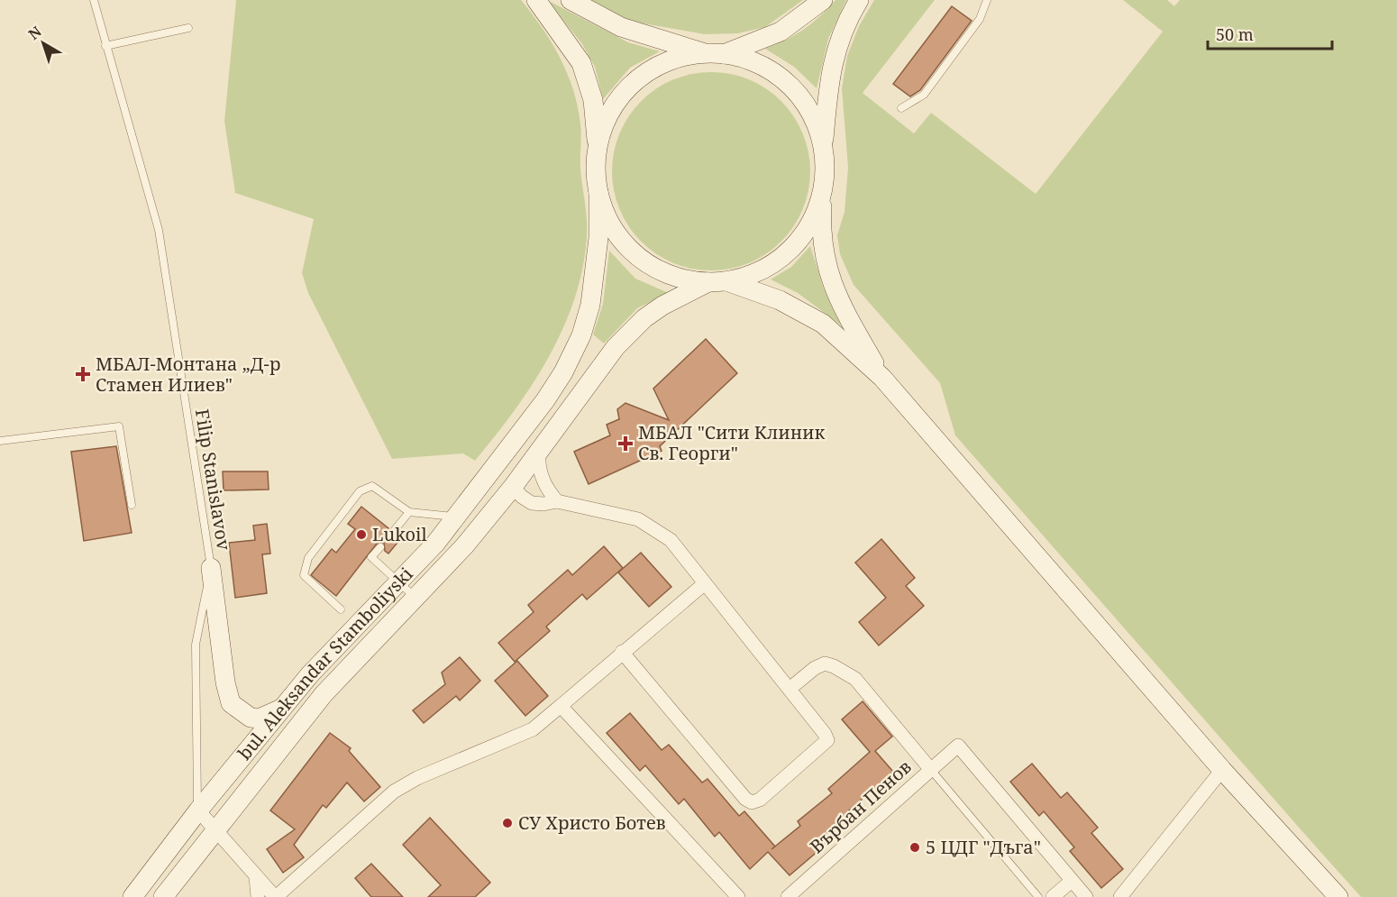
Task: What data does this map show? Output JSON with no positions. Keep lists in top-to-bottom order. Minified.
{"streets":{"main road":["bul. Aleksandar Stamboliyski"],"street":["Върбан Пенов"],"lane":["Filip Stanislavov"]},"crossings":[["Filip Stanislavov","bul. Aleksandar Stamboliyski"]],"places":{"health":["МБАЛ-Монтана „Д-р Стамен Илиев\"","МБАЛ \"Сити Клиник Св. Георги\""],"other":["Lukoil","СУ Христо Ботев","5 ЦДГ \"Дъга\""]},"scale_bar":"50 m","north":"top left"}
